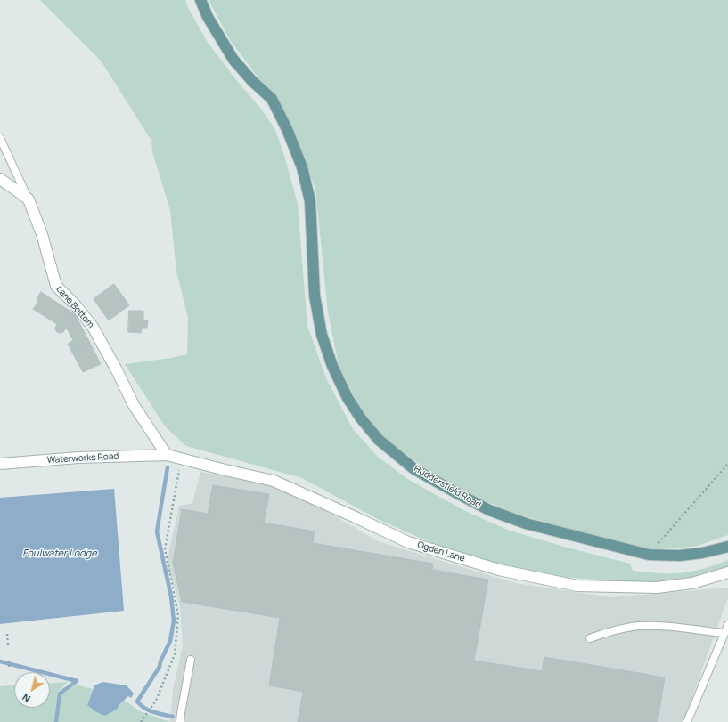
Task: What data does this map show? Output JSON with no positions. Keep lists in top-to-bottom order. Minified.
{"streets":{"main road":["Huddersfield Road"],"street":["Lane Bottom","Waterworks Road","Ogden Lane"]},"crossings":[["Lane Bottom","Waterworks Road"],["Lane Bottom","Ogden Lane"],["Waterworks Road","Ogden Lane"]],"water":["Foulwater Lodge"],"north":"bottom left"}
